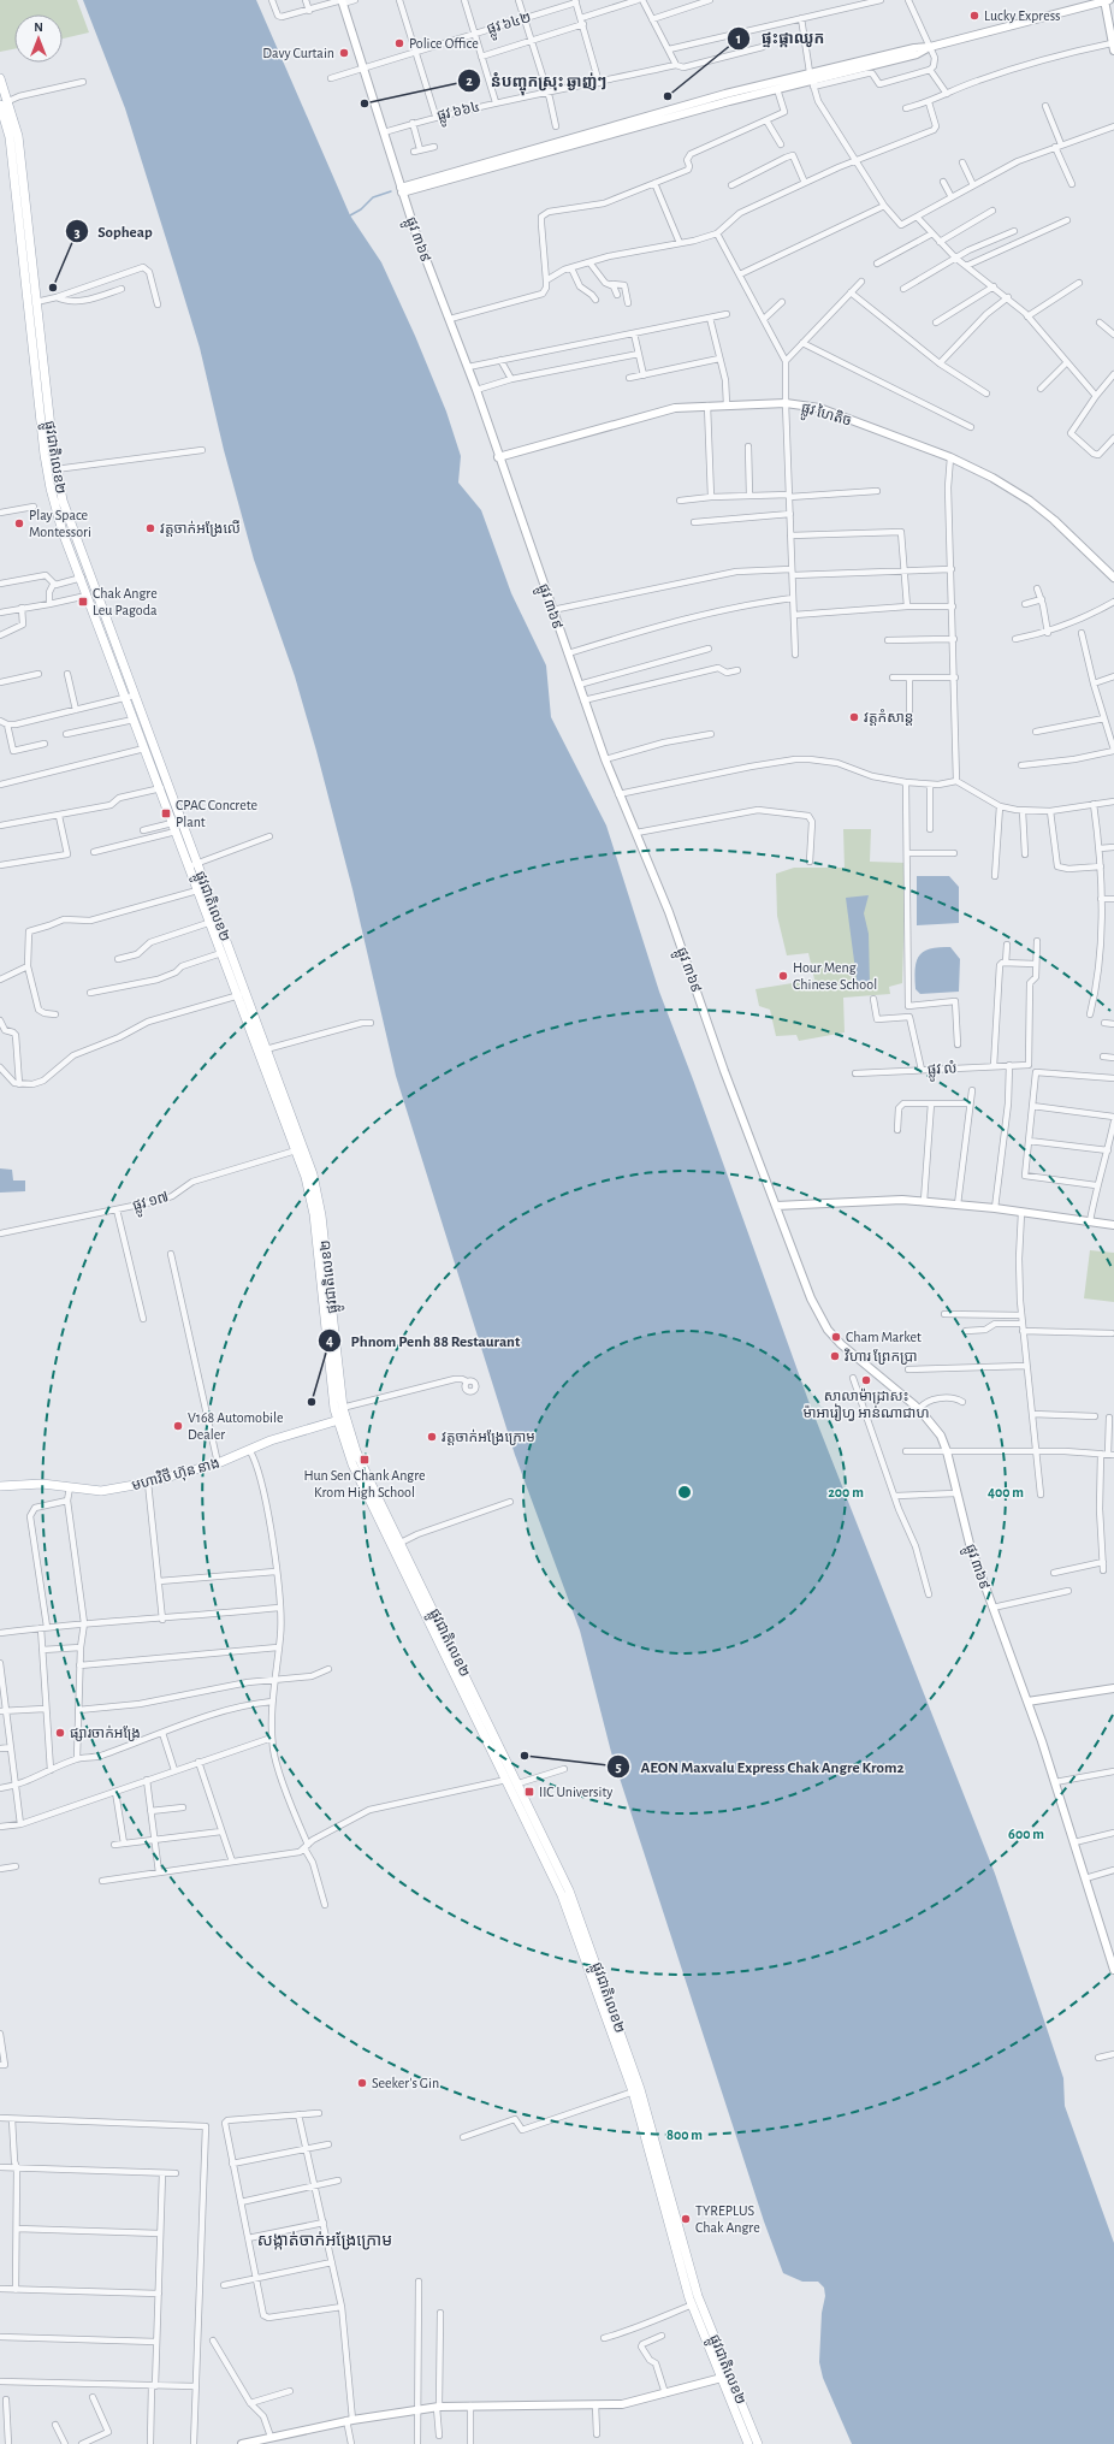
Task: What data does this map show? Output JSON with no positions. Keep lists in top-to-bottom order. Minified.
{"streets":{"main road":["ផ្លូវ ៣៦៩","ផ្លូវ ហៃតិច","ផ្លូវជាតិលេខ២","មហាវិថី ហ៊ុន នាង"],"street":["ផ្លូវ ៦៤២","ផ្លូវ ៦៦៤","ផ្លូវ លំ","ផ្លូវ ១៧"]},"crossings":[["ផ្លូវ ៦៤២","ផ្លូវ ៣៦៩"],["ផ្លូវ ៦៦៤","ផ្លូវ ៣៦៩"],["ផ្លូវ ៣៦៩","ផ្លូវ ហៃតិច"],["ផ្លូវជាតិលេខ២","ផ្លូវ ១៧"],["ផ្លូវជាតិលេខ២","មហាវិថី ហ៊ុន នាង"]],"districts":["សង្កាត់ចាក់អង្រែក្រោម"],"places":{"other":["Lucky Express","Police Office","Davy Curtain","ផ្ទះផ្កាឈូក","នំបញ្ចុកស្រុះ ឆ្ងាញ់ៗ","Sopheap","Play Space Montessori","វត្តចាក់អង្រែលើ","វត្តកំសាន្ត","Hour Meng Chinese School","Cham Market","វិហារ ព្រែកប្រា","សាលាម៉ាដ្រាសះ ម៉ាអារៀហ្វ អាន់ណាជាហ","Phnom Penh 88 Restaurant","V168 Automobile Dealer","វត្តចាក់អង្រែក្រោម","ផ្សារចាក់អង្រែ","AEON Maxvalu Express Chak Angre Krom2","Seeker's Gin","TYREPLUS Chak Angre"],"transit":["Chak Angre Leu Pagoda","CPAC Concrete Plant","Hun Sen Chank Angre Krom High School","IIC University"]},"north":"top","rings":["200 m","400 m","600 m","800 m"]}
